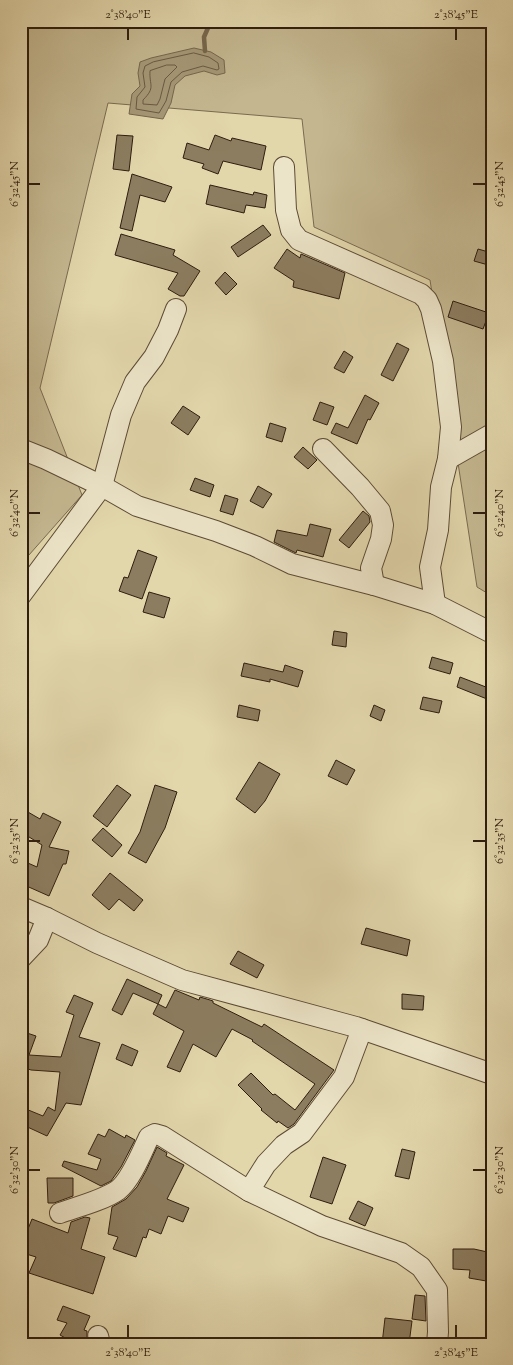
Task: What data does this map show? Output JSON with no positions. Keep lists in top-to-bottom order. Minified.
{"coordinates":["2°38'40\"E","2°38'45\"E","6°32'45\"N","6°32'40\"N","6°32'35\"N","6°32'30\"N"]}
